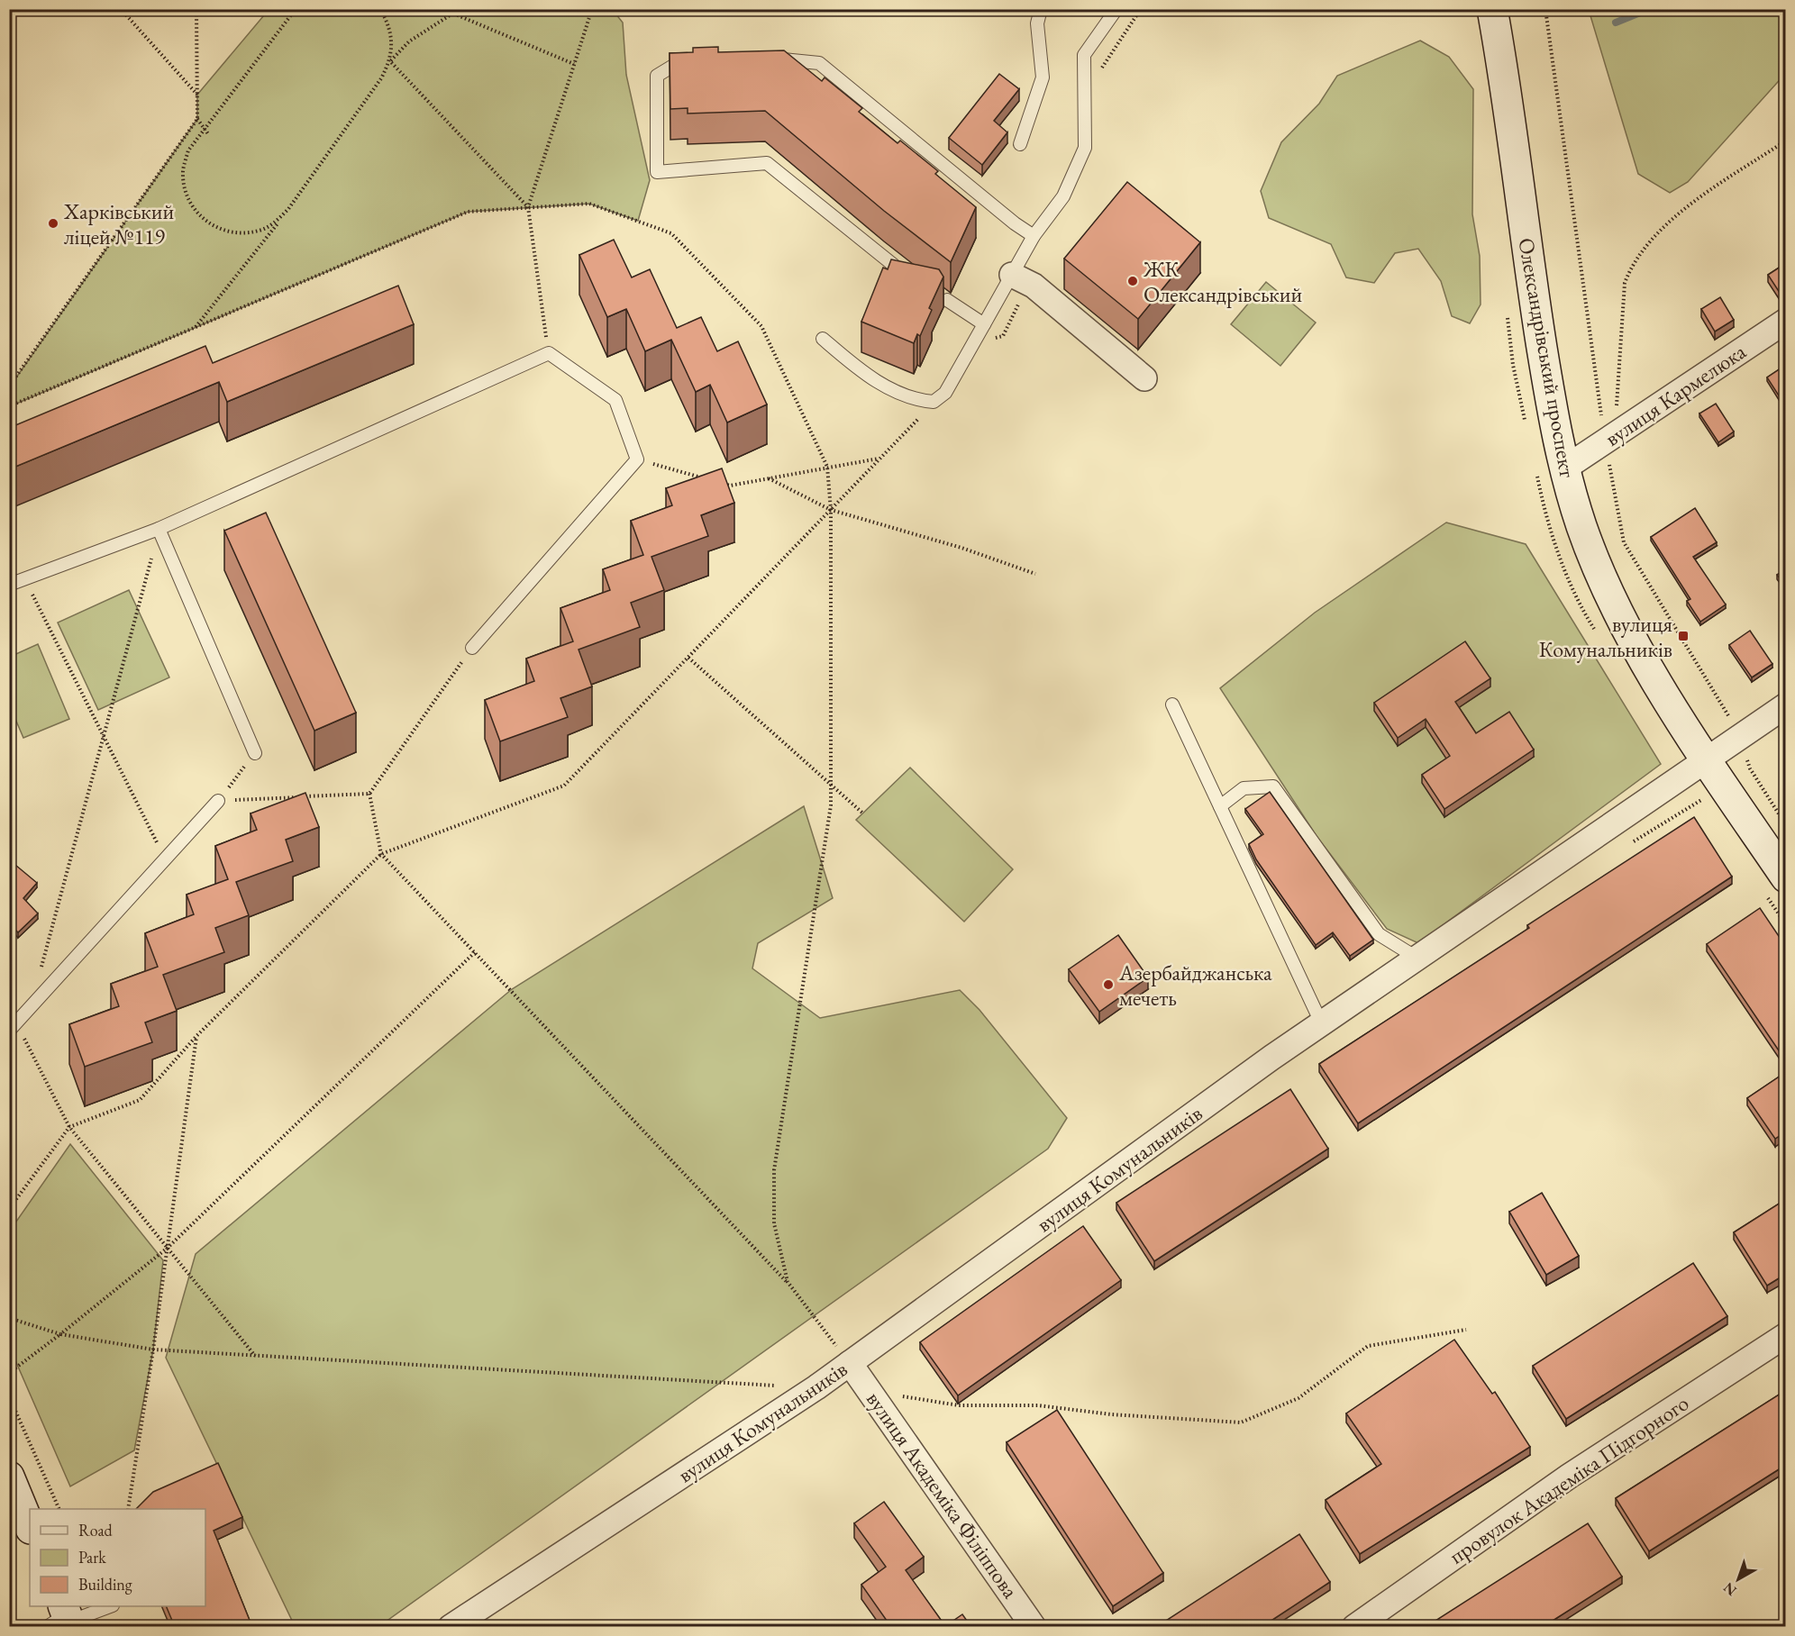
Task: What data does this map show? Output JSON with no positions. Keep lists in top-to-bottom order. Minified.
{"streets":{"main road":["Олександрівський проспект"],"street":["вулиця Кармелюка","вулиця Комунальників","провулок Академіка Підгорного","вулиця Академіка Філіппова"]},"crossings":[["Олександрівський проспект","вулиця Кармелюка"],["Олександрівський проспект","вулиця Комунальників"],["вулиця Комунальників","вулиця Академіка Філіппова"]],"places":{"other":["Харківський ліцей №119","ЖК Олександрівський","Азербайджанська мечеть"],"transit":["вулиця Комунальників"]},"legend":["Road","Park","Building"],"north":"bottom left"}
